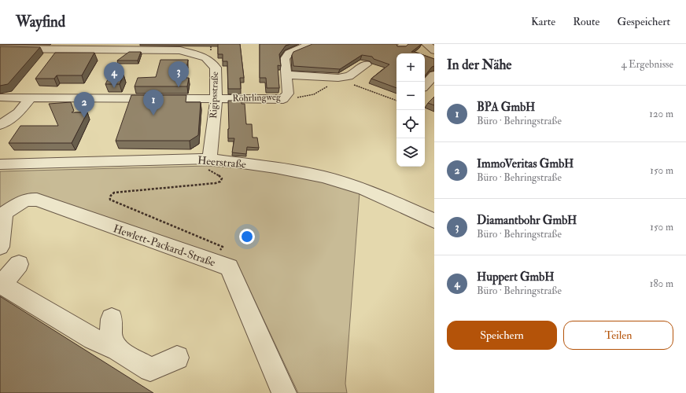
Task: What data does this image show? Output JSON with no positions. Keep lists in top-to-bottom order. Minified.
{"streets":{"street":["Rigipsstraße","Röhrlingweg","Heerstraße","Hewlett-Packard-Straße"]},"crossings":[["Rigipsstraße","Röhrlingweg"],["Rigipsstraße","Heerstraße"]],"page":{"header":"Wayfind","nav":["Karte","Route","Gespeichert"],"heading":["In der Nähe","4 Ergebnisse"],"map_buttons":["+","−"],"pins":["3","4","1","2"],"list":[{"mark":"1","name":"BPA GmbH","note":"Büro · Behringstraße","value":"120 m"},{"mark":"2","name":"ImmoVeritas GmbH","note":"Büro · Behringstraße","value":"150 m"},{"mark":"3","name":"Diamantbohr GmbH","note":"Büro · Behringstraße","value":"150 m"},{"mark":"4","name":"Huppert GmbH","note":"Büro · Behringstraße","value":"180 m"}],"buttons":["Speichern","Teilen"]}}
